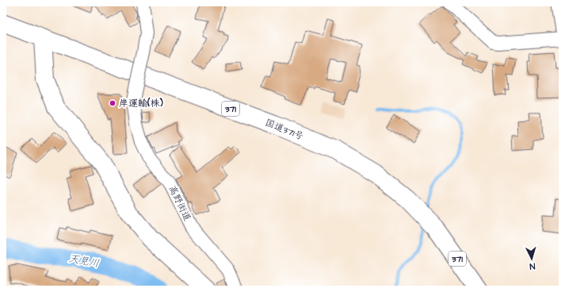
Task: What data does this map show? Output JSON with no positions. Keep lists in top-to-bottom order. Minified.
{"streets":{"highway":["371","国道371号"],"street":["高野街道"]},"water":["天見川"],"places":["岸運輸(株)"],"north":"bottom"}
